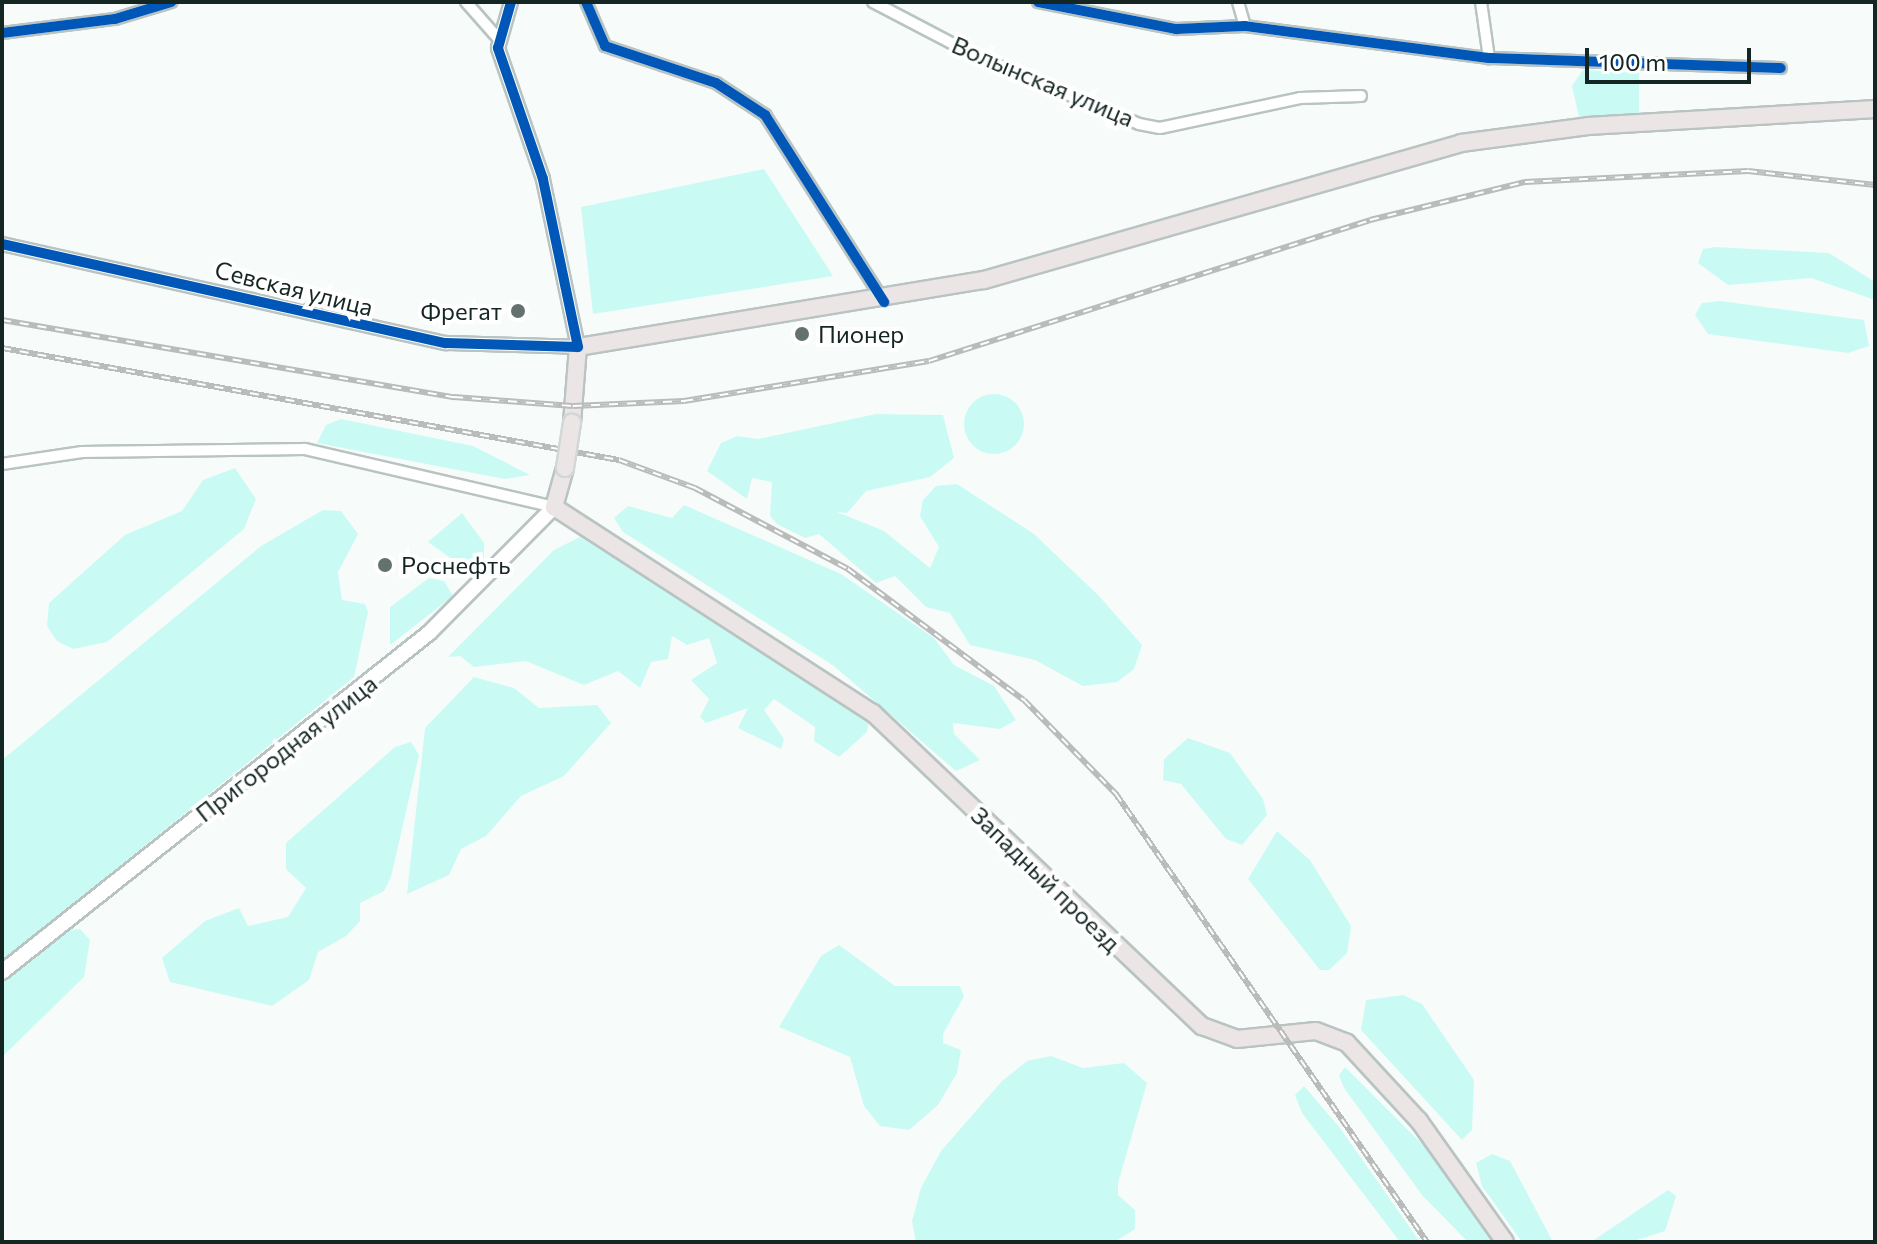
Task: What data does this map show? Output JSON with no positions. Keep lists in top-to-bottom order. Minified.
{"streets":{"main road":["Пригородная улица","Западный проезд"],"street":["Волынская улица","Севская улица"]},"crossings":[["Пригородная улица","Западный проезд"]],"places":["Фрегат","Пионер","Роснефть"],"scale_bar":"100 m"}
